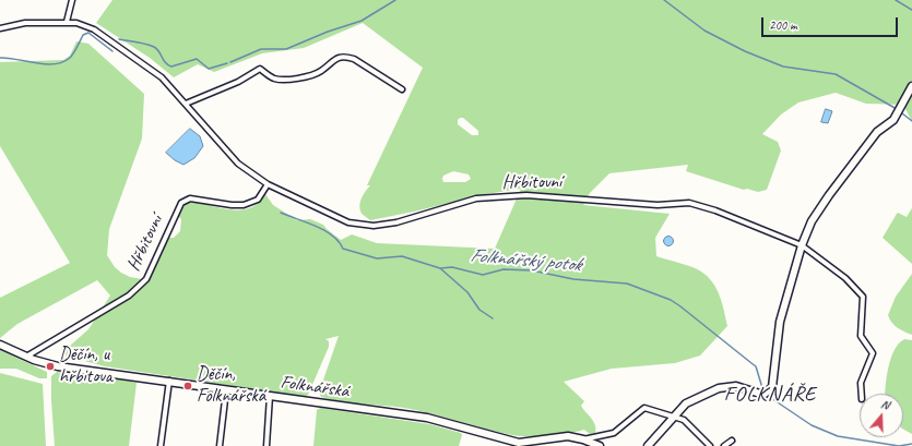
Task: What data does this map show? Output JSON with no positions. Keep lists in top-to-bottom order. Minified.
{"streets":{"street":["Hřbitovní","Folknářská"]},"crossings":[["Hřbitovní","Folknářská"]],"districts":["FOLKNÁŘE"],"water":["Folknářský potok"],"places":["Děčín, u hřbitova","Děčín, Folknářská"],"scale_bar":"200 m","north":"top"}
